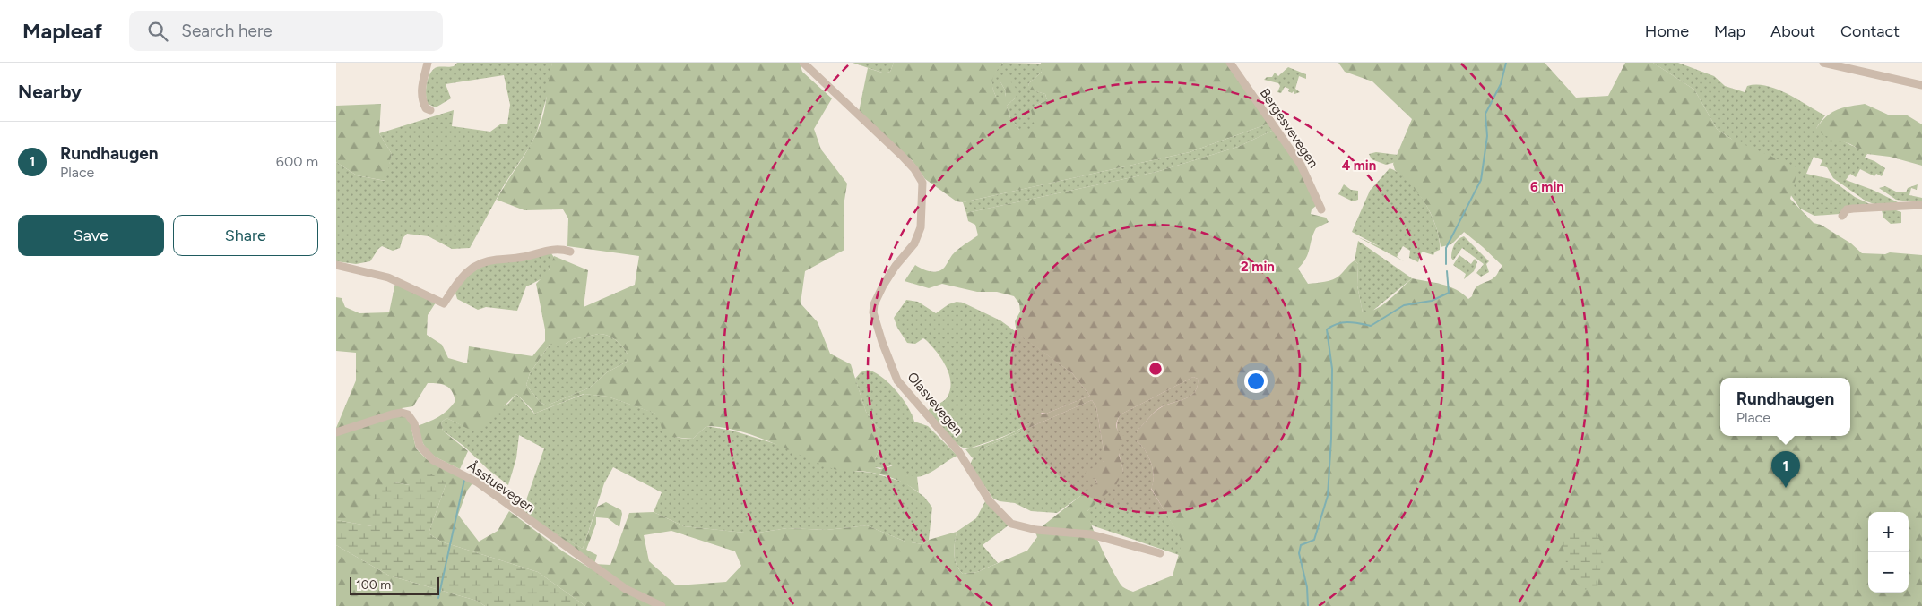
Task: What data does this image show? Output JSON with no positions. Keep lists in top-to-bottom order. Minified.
{"streets":{"street":["Bergesvevegen","Olasvevegen","Åsstuevegen"]},"scale_bar":"100 m","page":{"header":"Mapleaf","search":"Search here","nav":["Home","Map","About","Contact"],"heading":"Nearby","list":[{"mark":"1","name":"Rundhaugen","note":"Place","value":"600 m"}],"buttons":["Save","Share"],"popup":["Rundhaugen","Place"],"pins":"1","map_buttons":["+","−"],"scale":"100 m"},"rings":["4 min","6 min","2 min"]}
